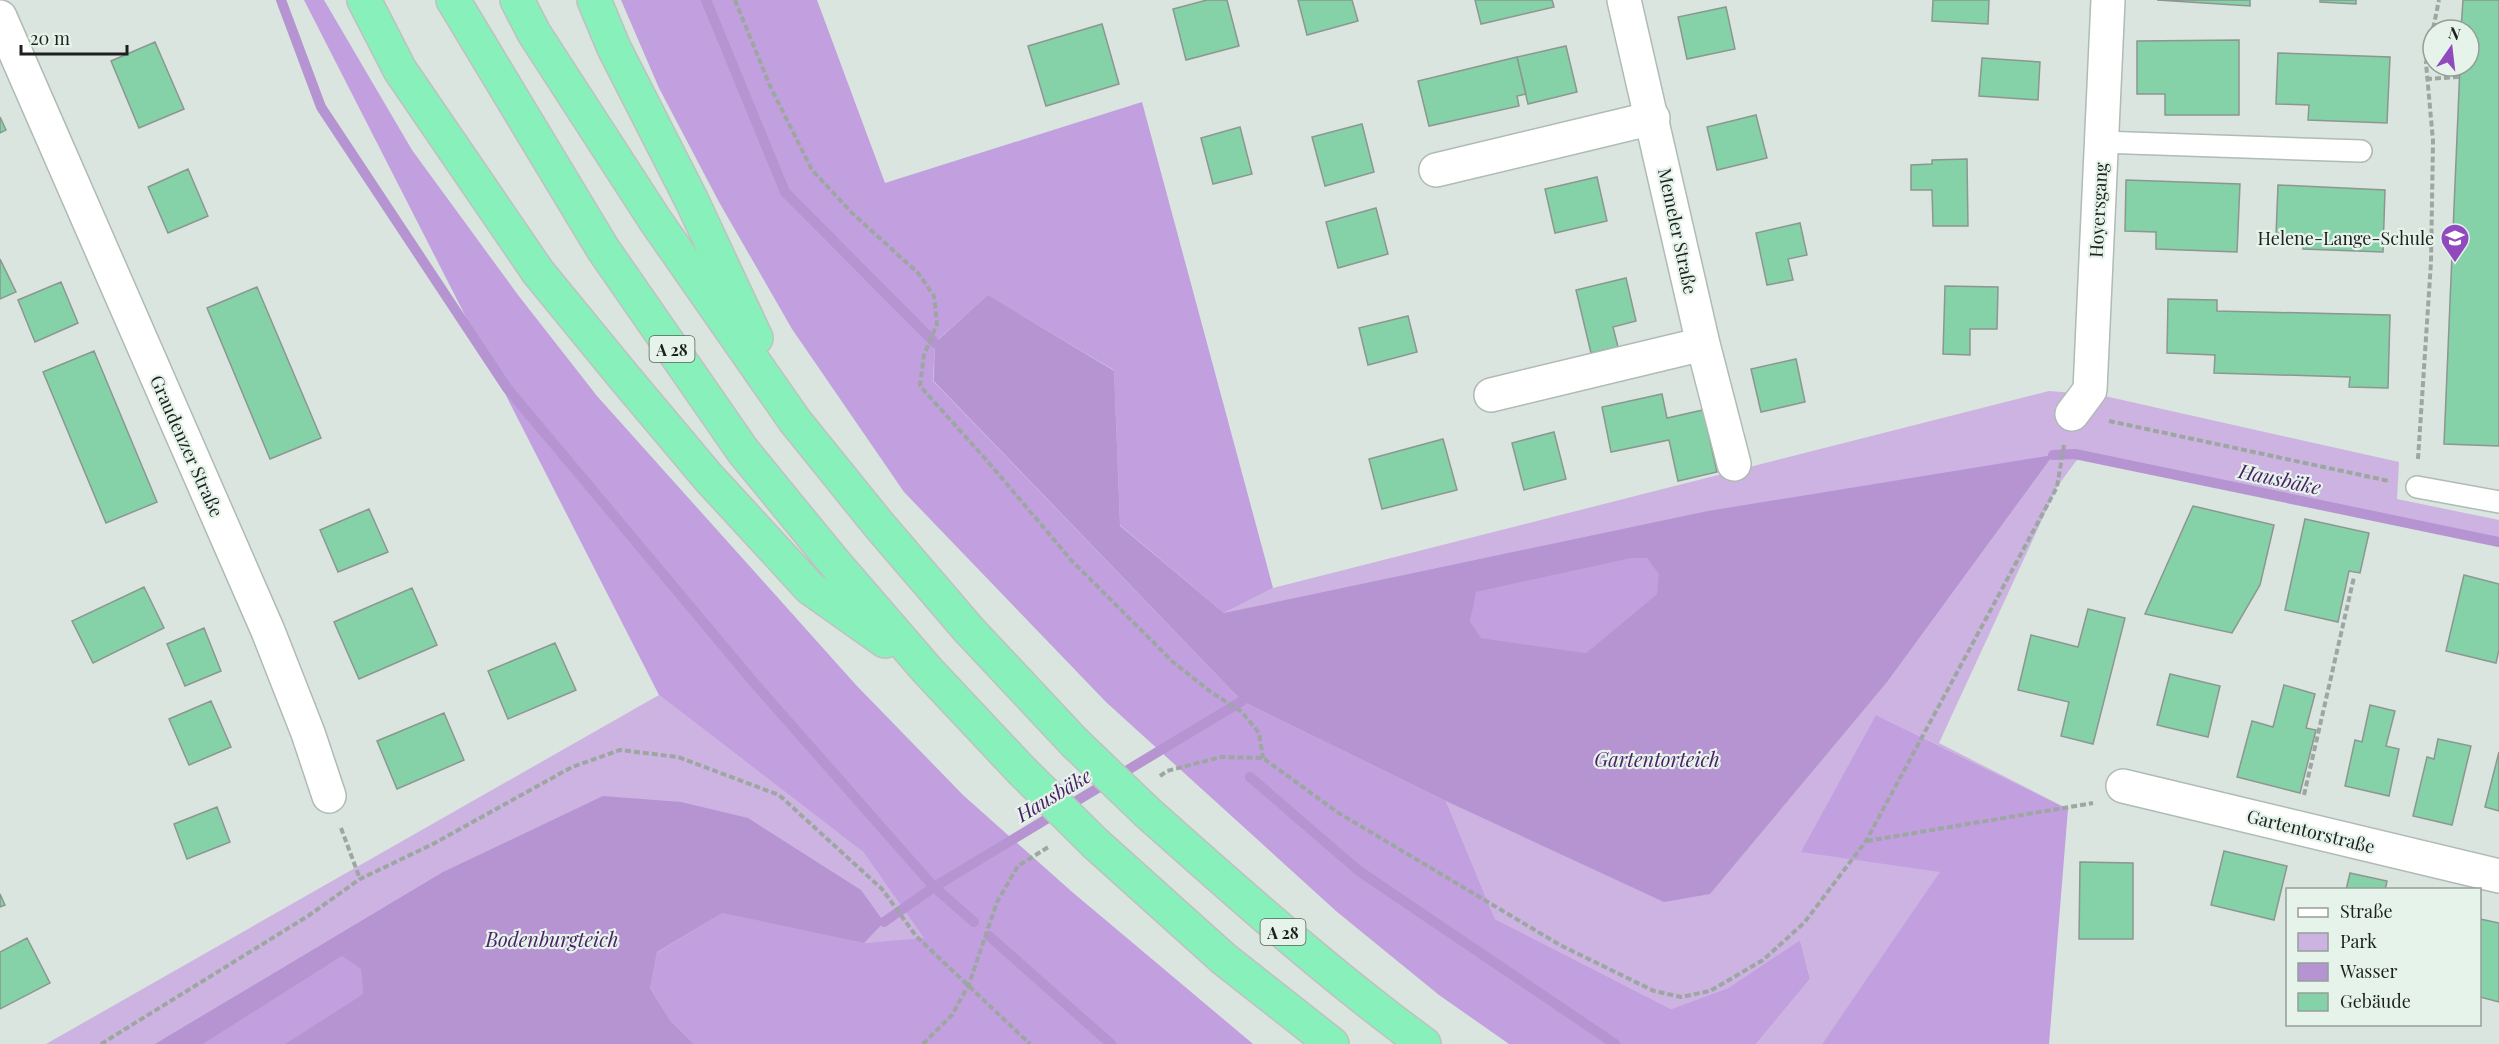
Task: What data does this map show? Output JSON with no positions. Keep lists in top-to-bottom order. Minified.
{"streets":{"highway":["A 28"],"street":["Hoyersgang","Memeler Straße","Graudenzer Straße","Gartentorstraße"]},"water":["Hausbäke","Gartentorteich","Bodenburgteich"],"places":{"school or university":["Helene-Lange-Schule"]},"legend":["Straße","Park","Wasser","Gebäude"],"scale_bar":"20 m","north":"top"}
